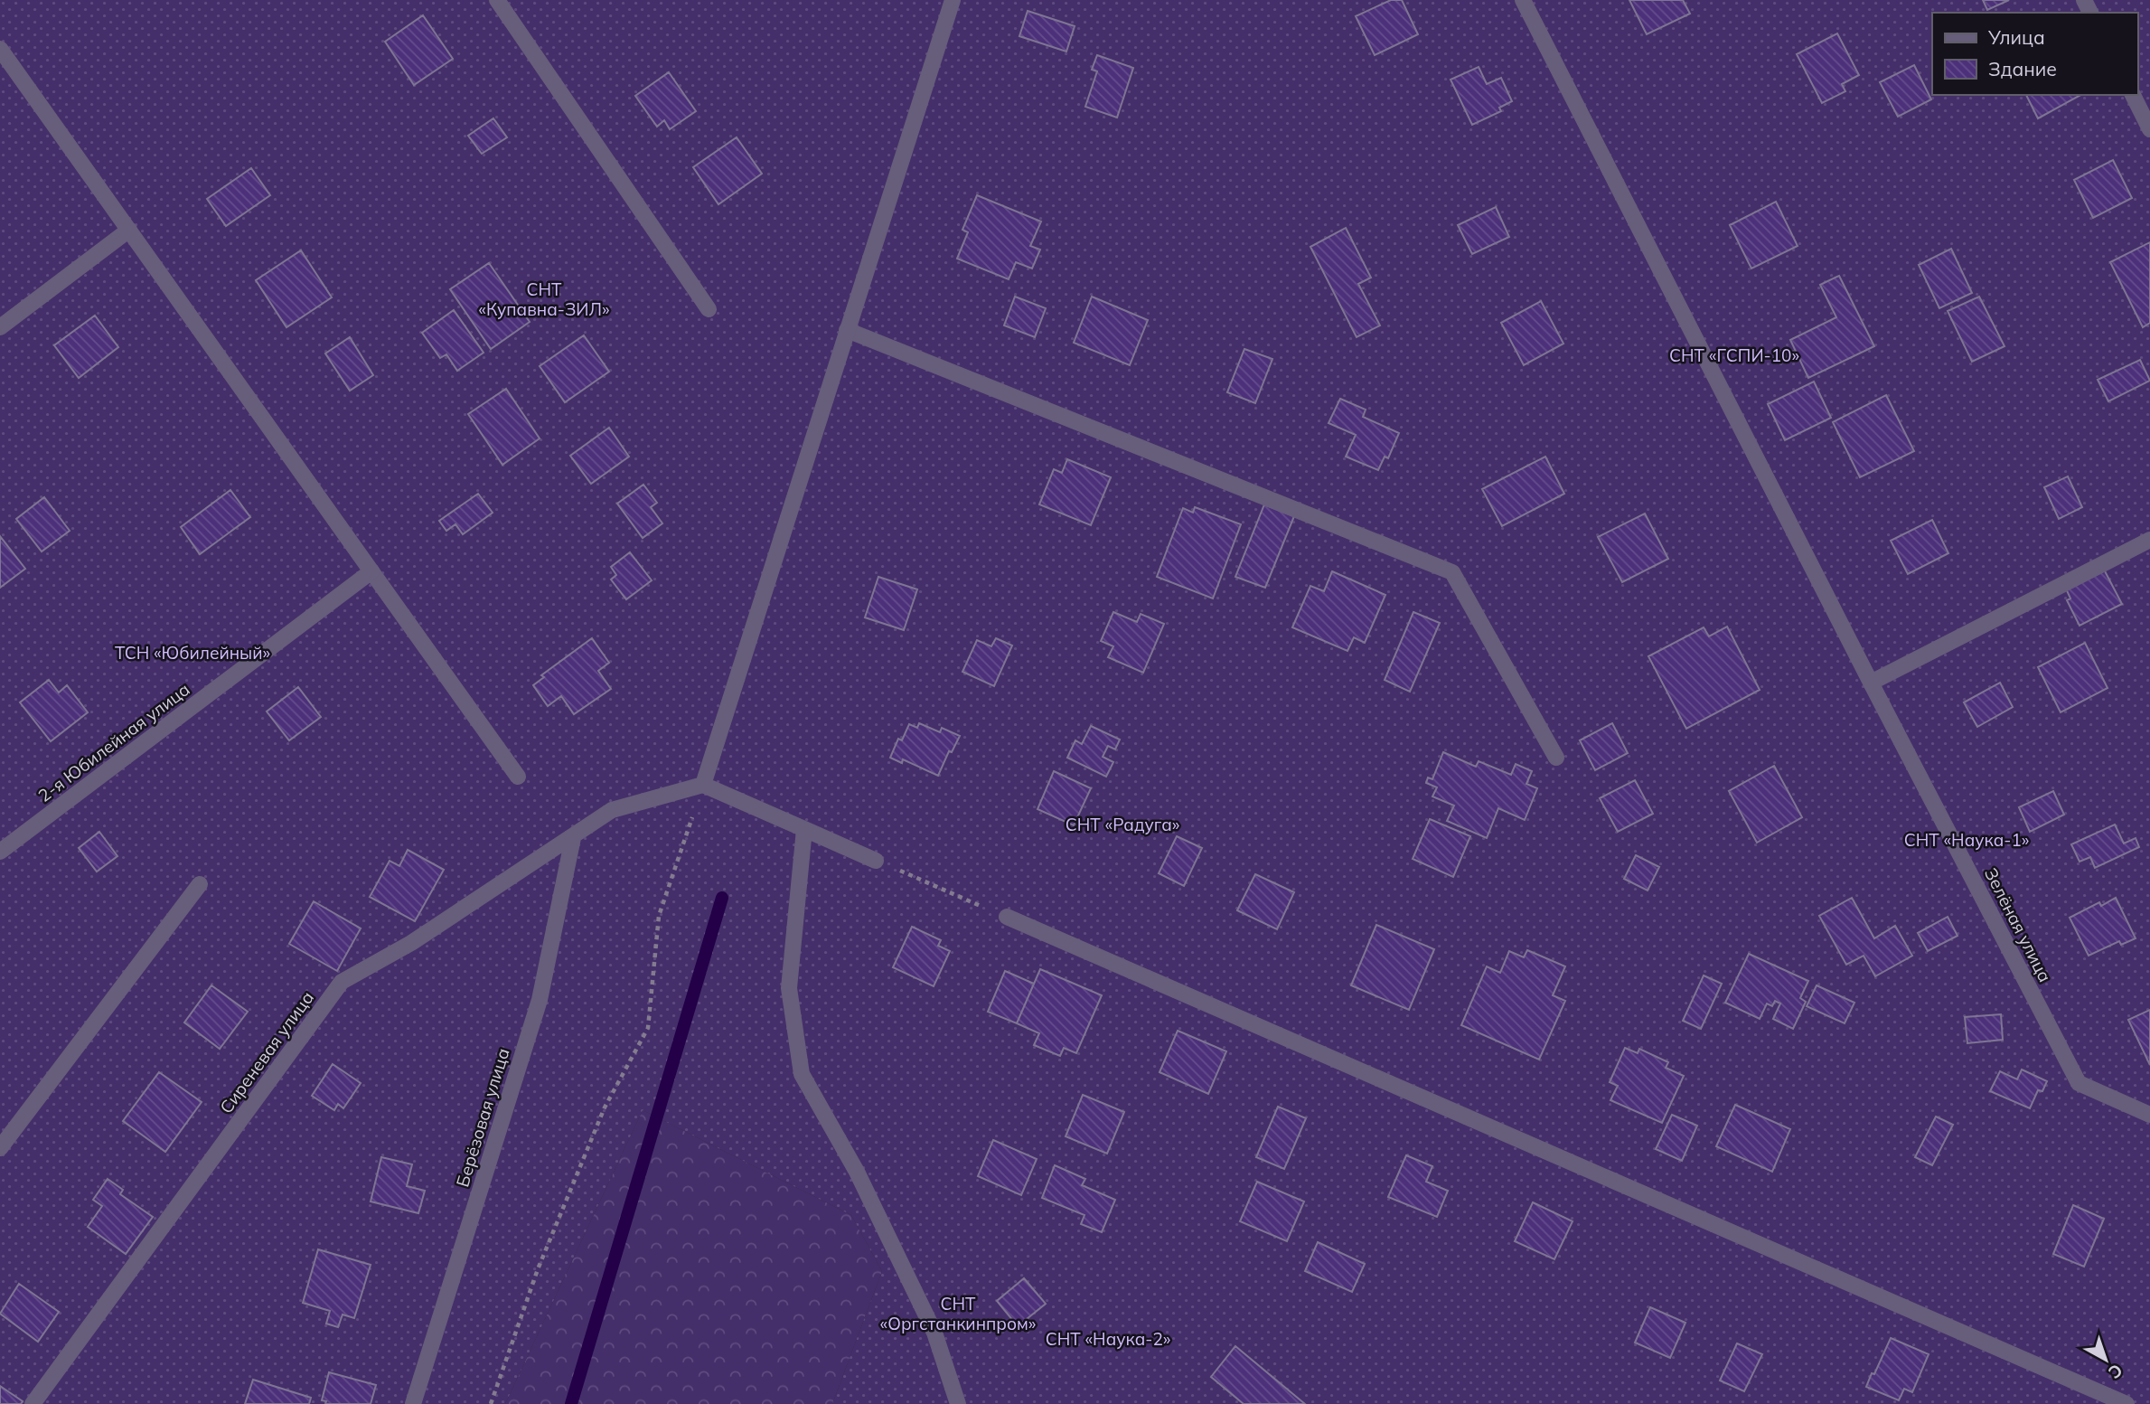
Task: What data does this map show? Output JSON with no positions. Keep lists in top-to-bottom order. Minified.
{"streets":{"street":["2-я Юбилейная улица","Зелёная улица","Сиреневая улица","Берёзовая улица"]},"crossings":[["Сиреневая улица","Берёзовая улица"]],"parks":["СНТ «Купавна-ЗИЛ»","СНТ «ГСПИ-10»","ТСН «Юбилейный»","СНТ «Радуга»","СНТ «Наука-1»","СНТ «Оргстанкинпром»","СНТ «Наука-2»"],"legend":["Улица","Здание"],"north":"bottom right"}
